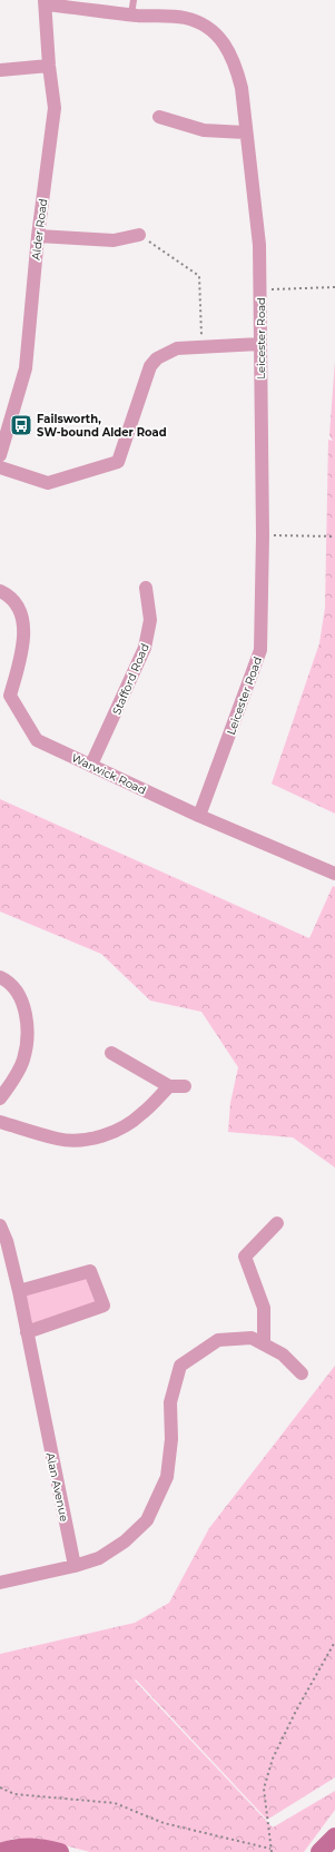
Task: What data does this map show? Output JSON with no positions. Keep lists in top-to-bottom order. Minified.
{"streets":{"street":["Alder Road","Leicester Road","Stafford Road","Warwick Road","Alan Avenue"]},"crossings":[["Alder Road","Leicester Road"],["Leicester Road","Warwick Road"],["Stafford Road","Warwick Road"]],"places":{"bus stop":["Failsworth, SW-bound Alder Road"]}}
